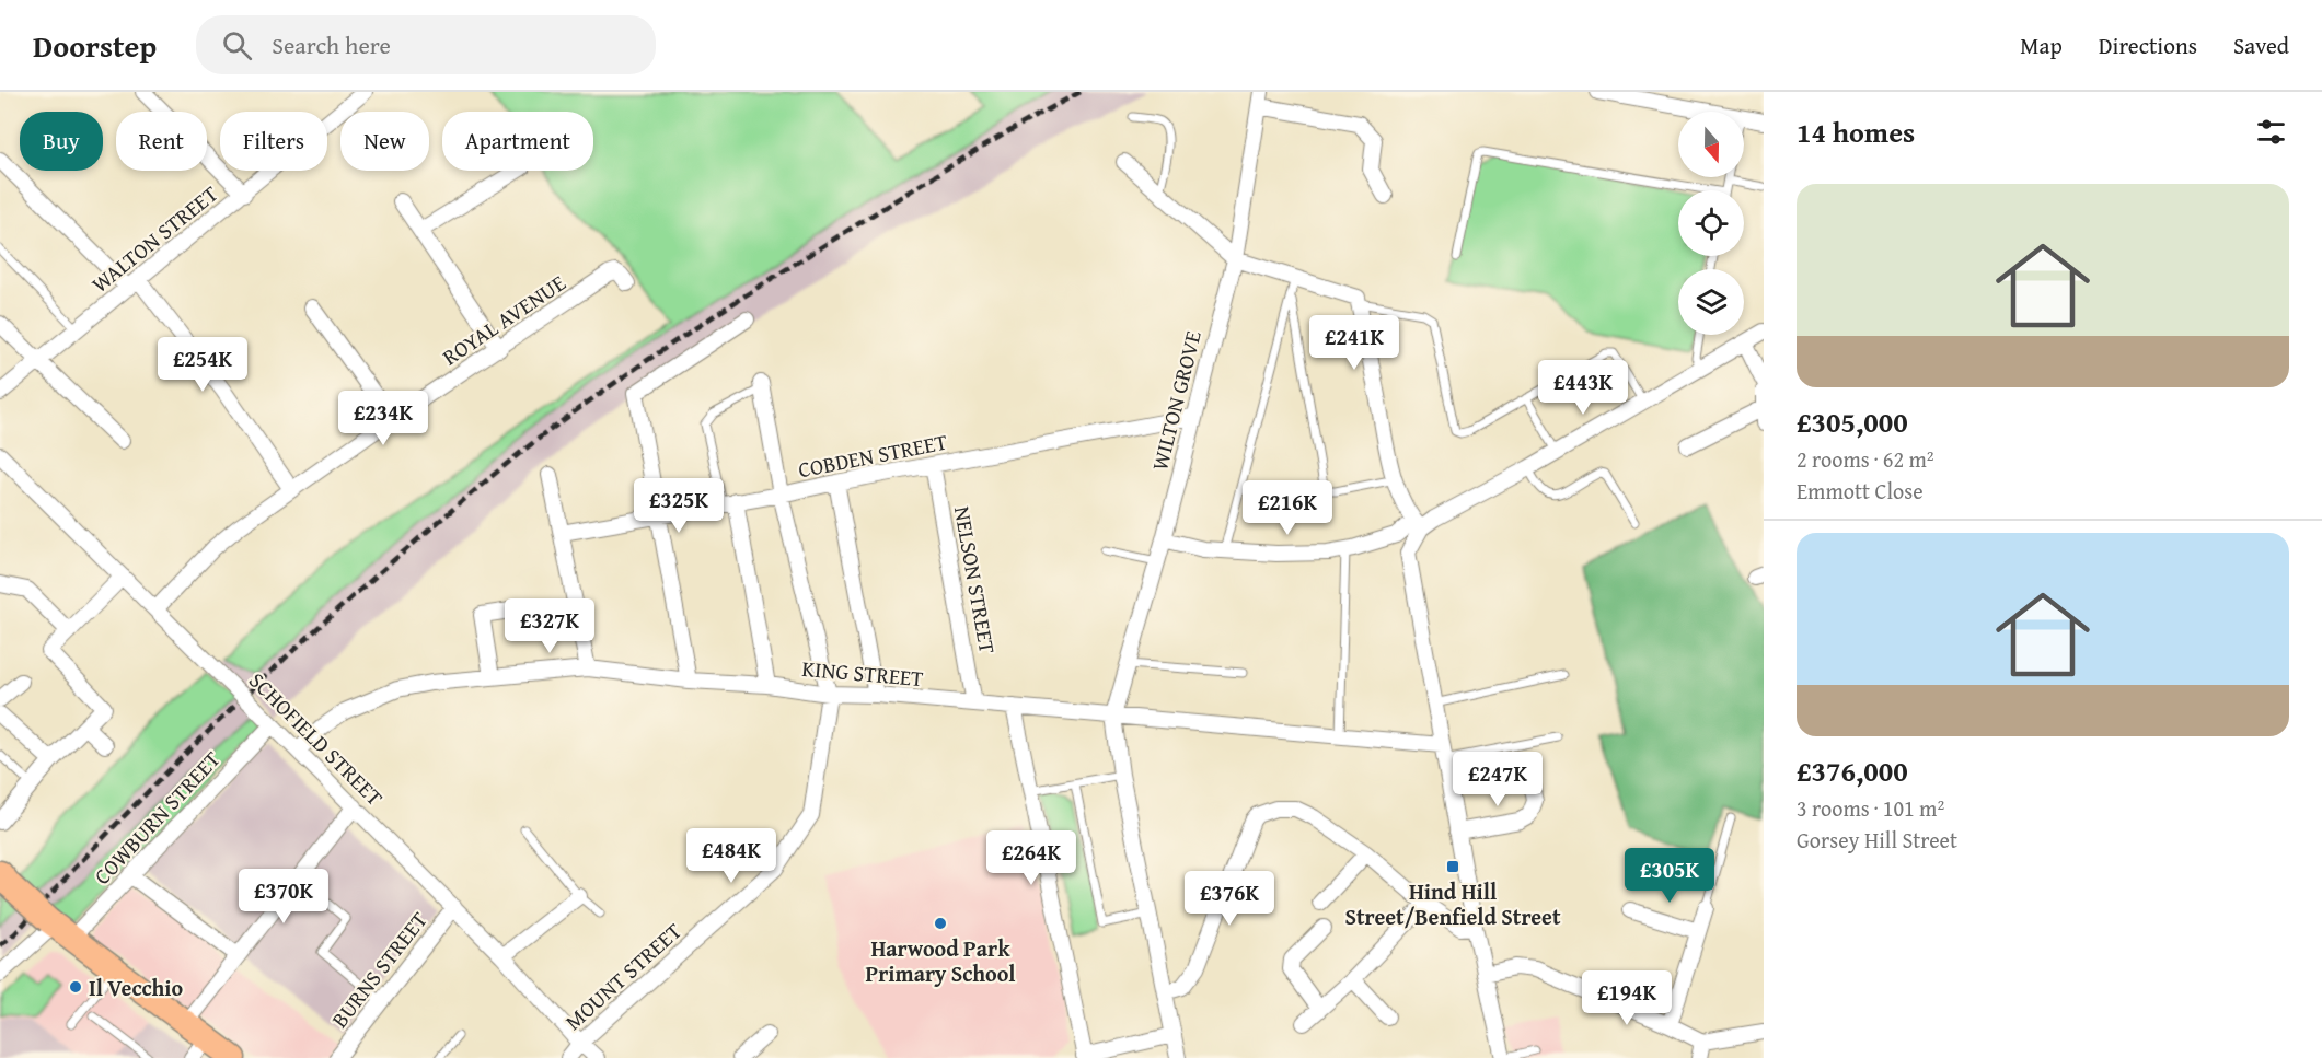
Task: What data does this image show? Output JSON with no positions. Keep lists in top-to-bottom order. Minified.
{"streets":{"street":["WALTON STREET","ROYAL AVENUE","WILTON GROVE","COBDEN STREET","NELSON STREET","KING STREET","SCHOFIELD STREET","COWBURN STREET","BURNS STREET","MOUNT STREET"]},"crossings":[["ROYAL AVENUE","SCHOFIELD STREET"],["WILTON GROVE","COBDEN STREET"],["WILTON GROVE","KING STREET"],["COBDEN STREET","NELSON STREET"],["NELSON STREET","KING STREET"],["KING STREET","SCHOFIELD STREET"],["KING STREET","MOUNT STREET"],["SCHOFIELD STREET","COWBURN STREET"],["SCHOFIELD STREET","BURNS STREET"],["SCHOFIELD STREET","MOUNT STREET"]],"places":{"transit":["Hind Hill Street/Benfield Street"],"other":["Harwood Park Primary School","Il Vecchio"]},"north":"bottom","page":{"header":"Doorstep","search":"Search here","nav":["Map","Directions","Saved"],"heading":"14 homes","chip":["Buy","Rent","Filters","New","Apartment"],"list":[{"name":"£305,000","note":"2 rooms · 62 m² · Emmott Close"},{"name":"£376,000","note":"3 rooms · 101 m² · Gorsey Hill Street"}],"price":["£241K","£254K","£443K","£234K","£325K","£216K","£327K","£247K","£484K","£264K","£305K","£370K","£376K","£194K"]}}
